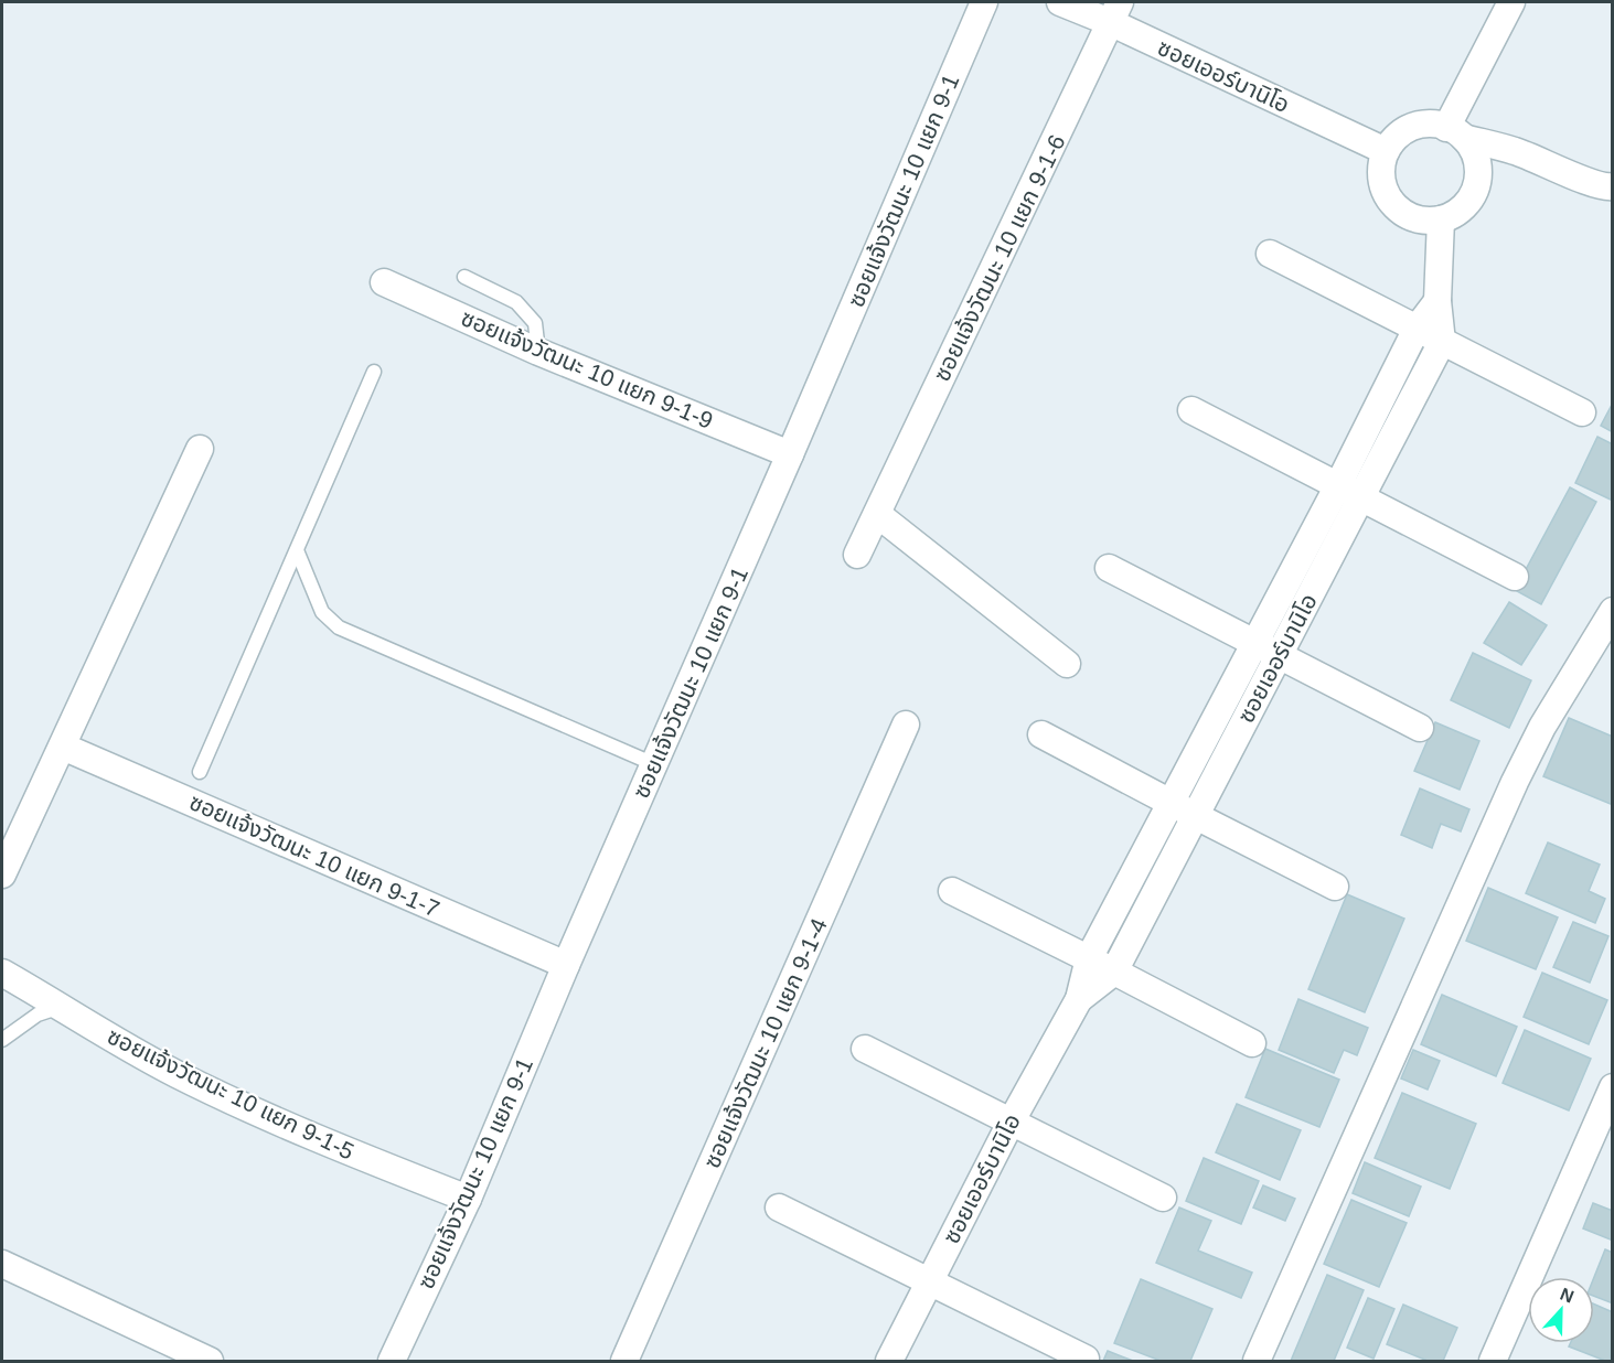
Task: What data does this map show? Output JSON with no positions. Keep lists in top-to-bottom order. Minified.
{"streets":{"street":["ซอยเออร์บานิโอ","ซอยแจ้งวัฒนะ 10 แยก 9-1","ซอยแจ้งวัฒนะ 10 แยก 9-1-6","ซอยแจ้งวัฒนะ 10 แยก 9-1-9","ซอยแจ้งวัฒนะ 10 แยก 9-1-7","ซอยแจ้งวัฒนะ 10 แยก 9-1-4","ซอยแจ้งวัฒนะ 10 แยก 9-1-5"]},"crossings":[["ซอยเออร์บานิโอ","ซอยแจ้งวัฒนะ 10 แยก 9-1-6"],["ซอยแจ้งวัฒนะ 10 แยก 9-1","ซอยแจ้งวัฒนะ 10 แยก 9-1-9"],["ซอยแจ้งวัฒนะ 10 แยก 9-1","ซอยแจ้งวัฒนะ 10 แยก 9-1-7"],["ซอยแจ้งวัฒนะ 10 แยก 9-1","ซอยแจ้งวัฒนะ 10 แยก 9-1-5"]],"north":"top"}
